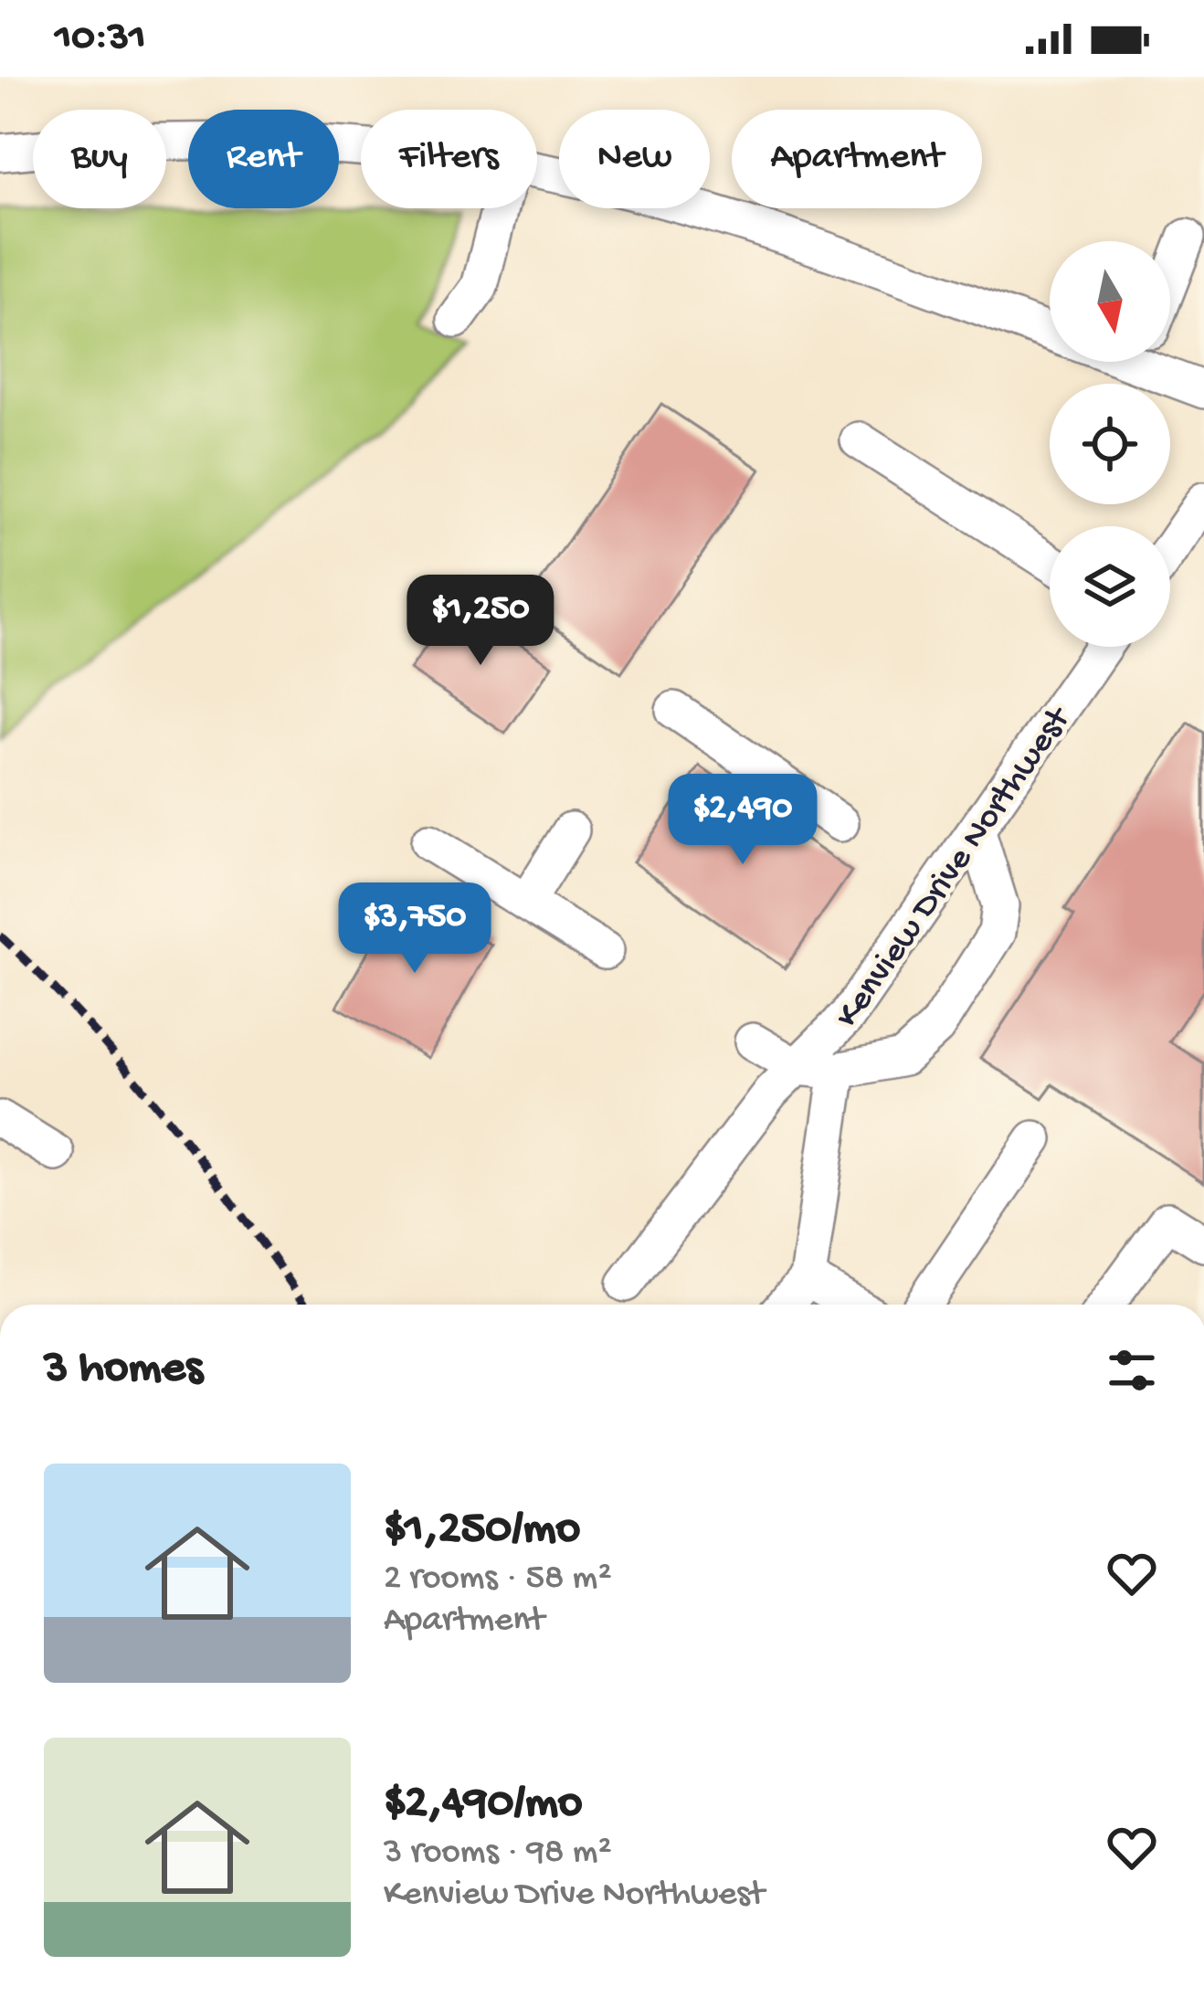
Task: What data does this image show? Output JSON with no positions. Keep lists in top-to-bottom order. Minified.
{"streets":{"street":["Kenview Drive Northwest"]},"north":"bottom","page":{"status":"10:31","chip":["Buy","Rent","Filters","New","Apartment"],"price":["$1,250","$2,490","$3,750"],"heading":"3 homes","list":[{"name":"$1,250/mo","note":"2 rooms · 58 m² · Apartment"},{"name":"$2,490/mo","note":"3 rooms · 98 m² · Kenview Drive Northwest"}]}}
